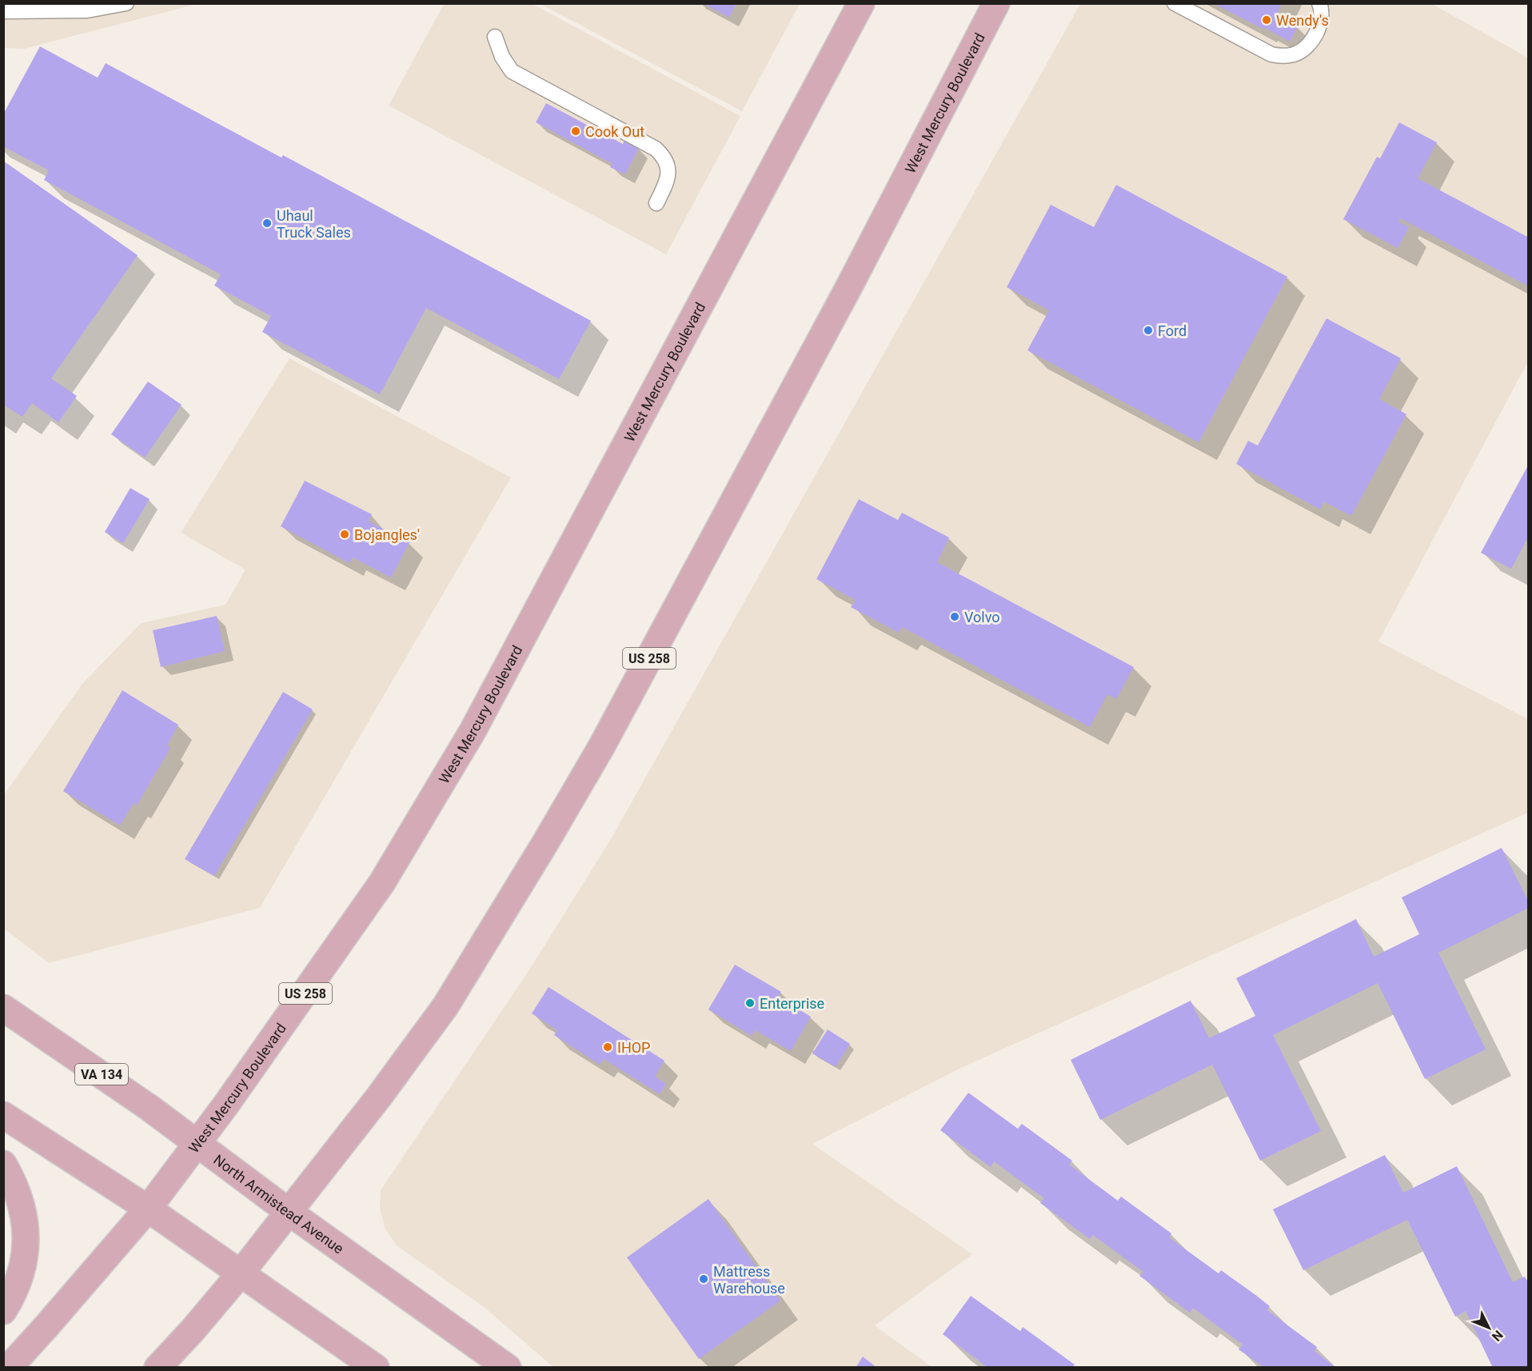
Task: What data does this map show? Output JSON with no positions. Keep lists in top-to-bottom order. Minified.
{"streets":{"main road":["West Mercury Boulevard","US 258","VA 134","North Armistead Avenue"]},"crossings":[["West Mercury Boulevard","North Armistead Avenue"]],"places":["Wendy's","Cook Out","Uhaul Truck Sales","Ford","Bojangles'","Volvo","Enterprise","IHOP","Mattress Warehouse"],"north":"bottom right"}
